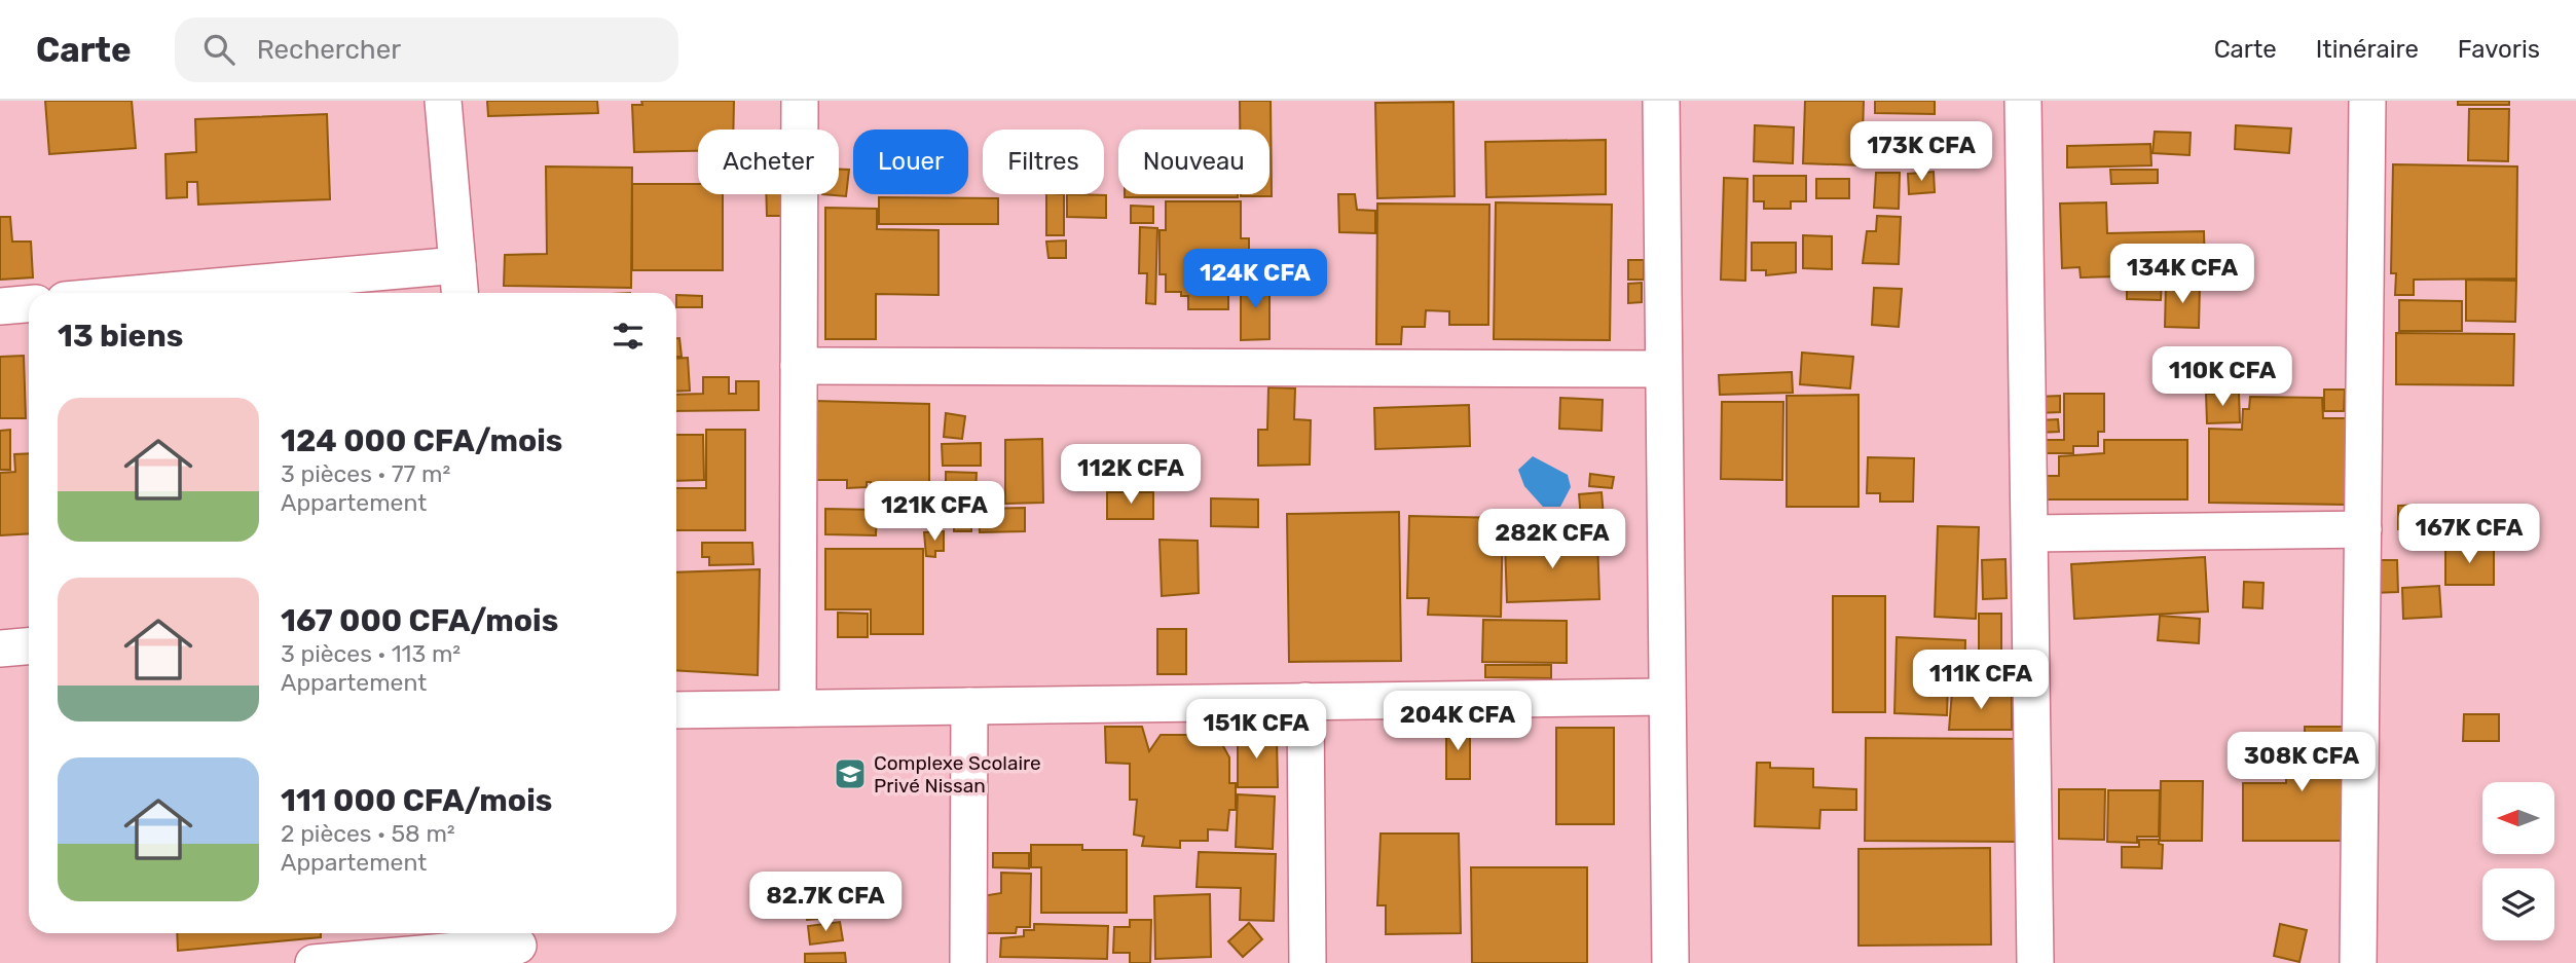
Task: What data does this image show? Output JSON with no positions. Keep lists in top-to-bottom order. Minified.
{"places":{"school or university":["Complexe Scolaire Privé Nissan"]},"north":"left","page":{"header":"Carte","search":"Rechercher","nav":["Carte","Itinéraire","Favoris"],"price":["173K CFA","134K CFA","124K CFA","110K CFA","112K CFA","121K CFA","167K CFA","282K CFA","111K CFA","204K CFA","151K CFA","308K CFA","82.7K CFA"],"chip":["Acheter","Louer","Filtres","Nouveau"],"heading":"13 biens","list":[{"name":"124 000 CFA/mois","note":"3 pièces · 77 m² · Appartement"},{"name":"167 000 CFA/mois","note":"3 pièces · 113 m² · Appartement"},{"name":"111 000 CFA/mois","note":"2 pièces · 58 m² · Appartement"}]}}
